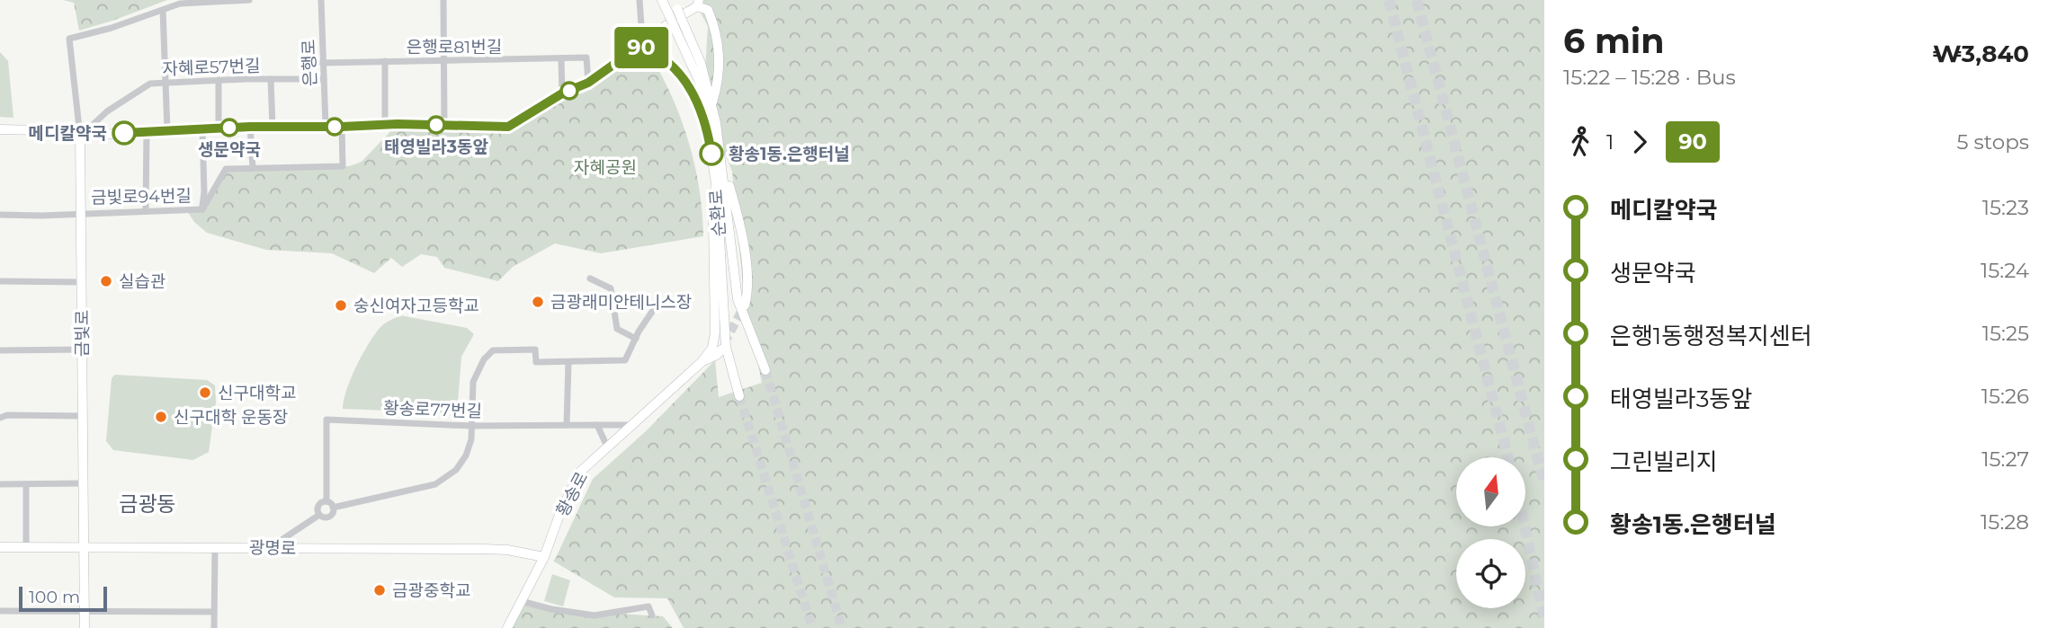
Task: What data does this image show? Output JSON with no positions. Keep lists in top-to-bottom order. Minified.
{"streets":{"main road":["순환로","금빛로","황송로","광명로"],"street":["은행로81번길","은행로","자혜로57번길","금빛로94번길","황송로77번길"]},"crossings":[["은행로81번길","은행로"],["은행로","자혜로57번길"],["자혜로57번길","금빛로"],["금빛로94번길","금빛로"],["금빛로","광명로"],["황송로77번길","황송로"],["황송로","광명로"]],"districts":["금광동"],"parks":["자혜공원"],"places":["태영빌라3동앞","생문약국","메디칼약국","황송1동.은행터널","실습관","금광래미안테니스장","숭신여자고등학교","신구대학교","신구대학 운동장","금광중학교"],"lines":["bus line 90"],"scale_bar":"100 m","north":"top","page":{"on_map":"90","heading":["6 min","15:22 – 15:28 · Bus","₩3,840"],"legs":["1","90","5 stops"],"list":[{"name":"메디칼약국","value":"15:23"},{"name":"생문약국","value":"15:24"},{"name":"은행1동행정복지센터","value":"15:25"},{"name":"태영빌라3동앞","value":"15:26"},{"name":"그린빌리지","value":"15:27"},{"name":"황송1동.은행터널","value":"15:28"}],"scale":"100 m"}}
